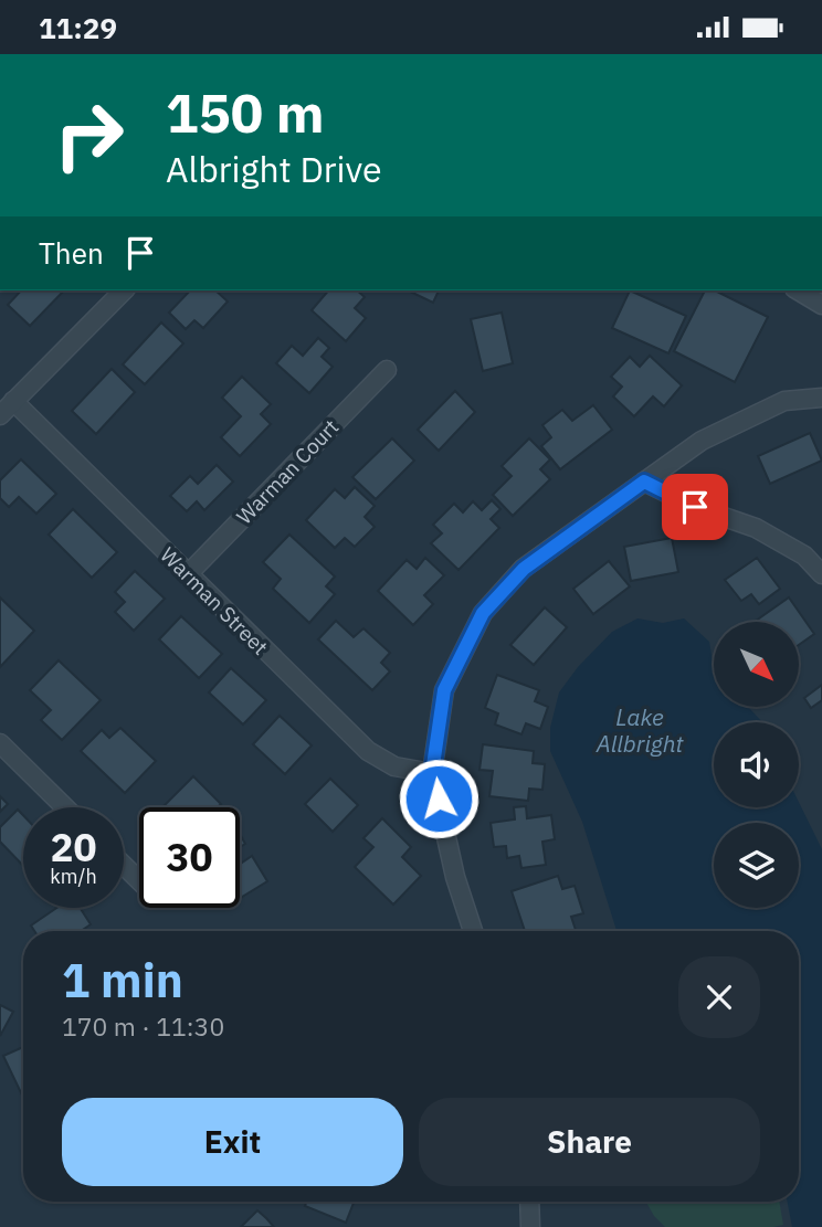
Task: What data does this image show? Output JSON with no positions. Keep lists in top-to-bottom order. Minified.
{"streets":{"street":["Warman Court","Warman Street"]},"crossings":[["Warman Court","Warman Street"]],"water":["Lake Allbright"],"north":"bottom right","page":{"status":"11:29","turn":["150 m","Albright Drive"],"then":"Then","speed":"20 km/h","limit":"30","heading":["1 min","170 m · 11:30"],"buttons":["Exit","Share"]}}
